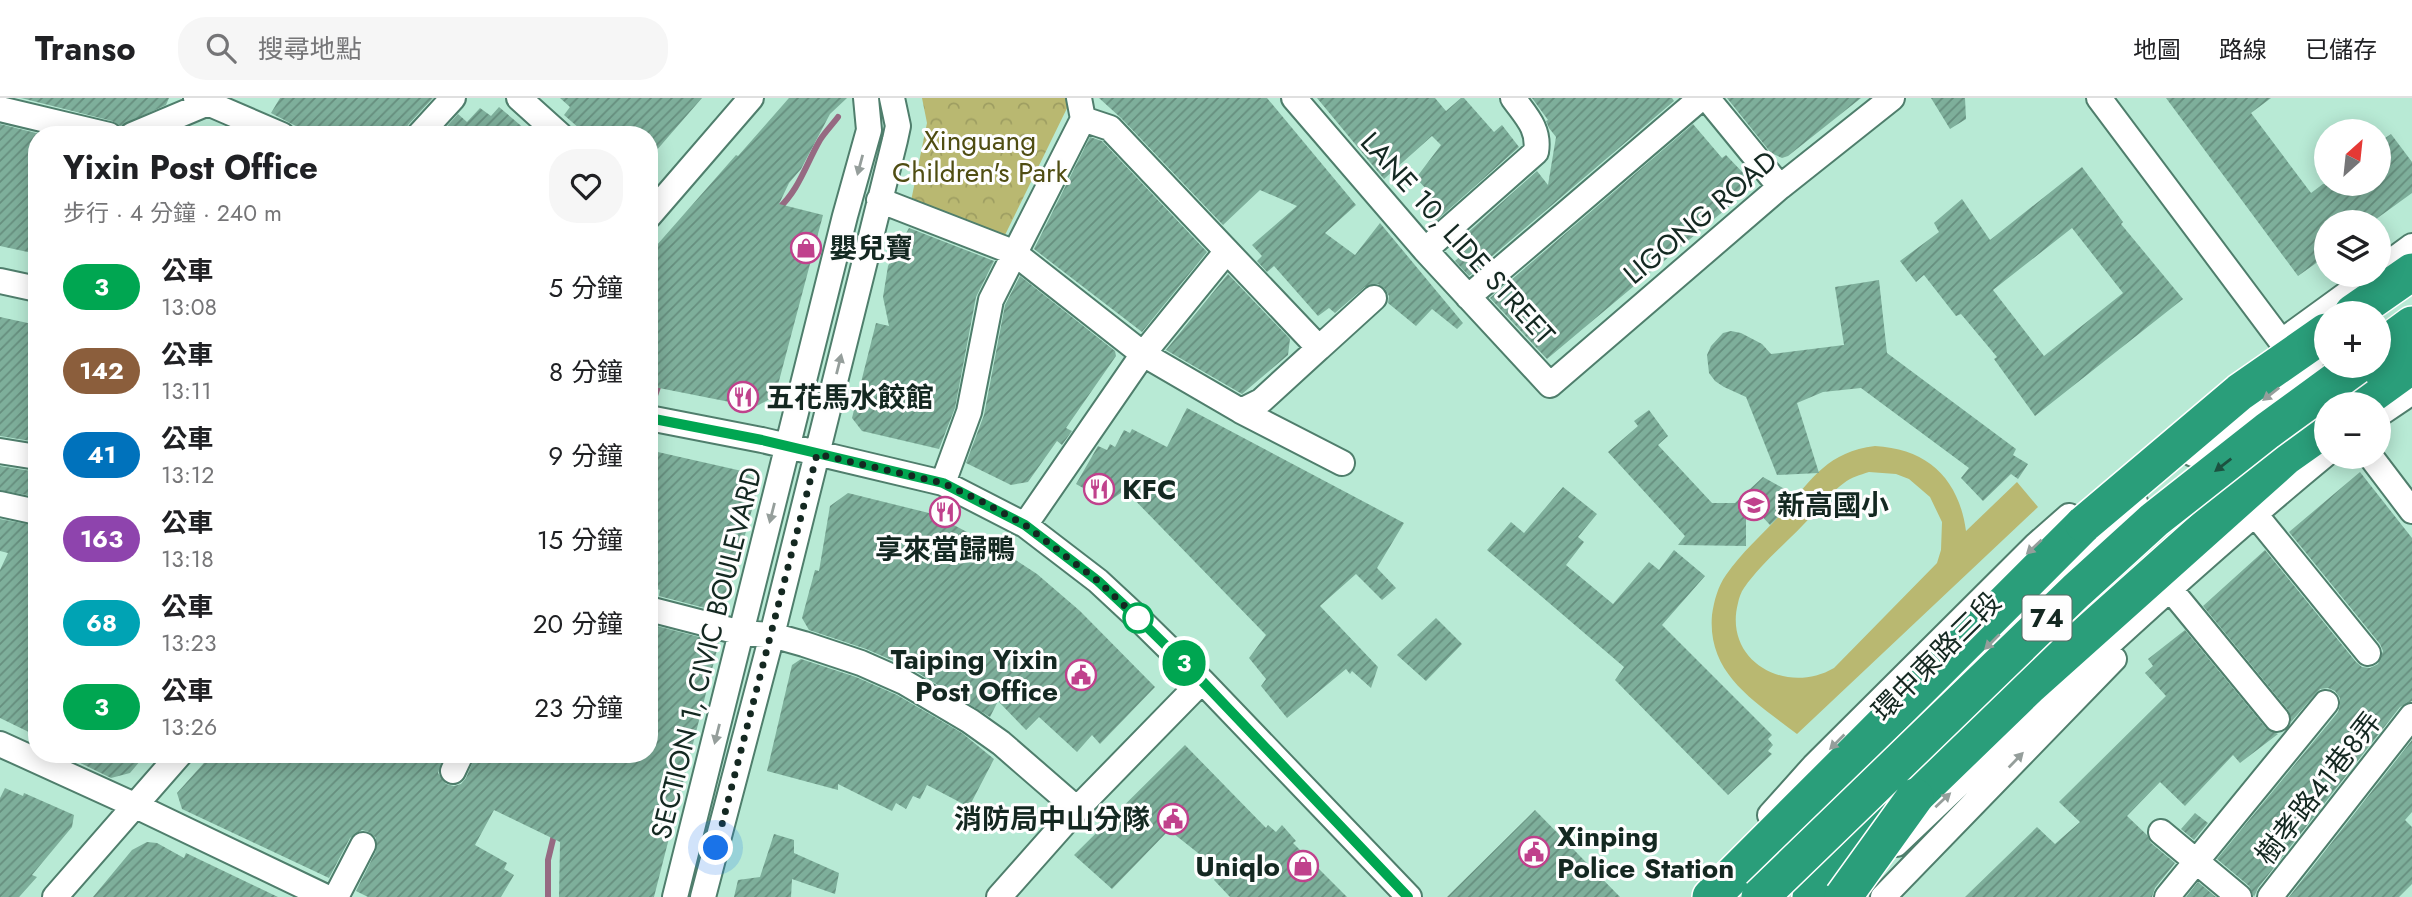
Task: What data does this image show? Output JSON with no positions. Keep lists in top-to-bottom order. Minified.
{"streets":{"highway":["74"],"street":["LIGONG ROAD","LANE 10, LIDE STREET","SECTION 1, CIVIC BOULEVARD","環中東路三段","樹孝路41巷8弄"]},"crossings":[["LIGONG ROAD","LANE 10, LIDE STREET"]],"parks":["Xinguang Children's Park"],"places":{"shop":["嬰兒寶","Uniqlo"],"restaurant":["五花馬水餃館","KFC","享來當歸鴨"],"school or university":["新高國小"],"public building":["Taiping Yixin Post Office","消防局中山分隊","Xinping Police Station"]},"lines":["bus line 3"],"north":"top right","page":{"header":"Transo","search":"搜尋地點","nav":["地圖","路線","已儲存"],"on_map":"3","map_buttons":["+","−"],"heading":["Yixin Post Office","步行 · 4 分鐘 · 240 m"],"list":[{"mark":"3","name":"公車","note":"13:08","value":"5 分鐘"},{"mark":"142","name":"公車","note":"13:11","value":"8 分鐘"},{"mark":"41","name":"公車","note":"13:12","value":"9 分鐘"},{"mark":"163","name":"公車","note":"13:18","value":"15 分鐘"},{"mark":"68","name":"公車","note":"13:23","value":"20 分鐘"},{"mark":"3","name":"公車","note":"13:26","value":"23 分鐘"}]}}
